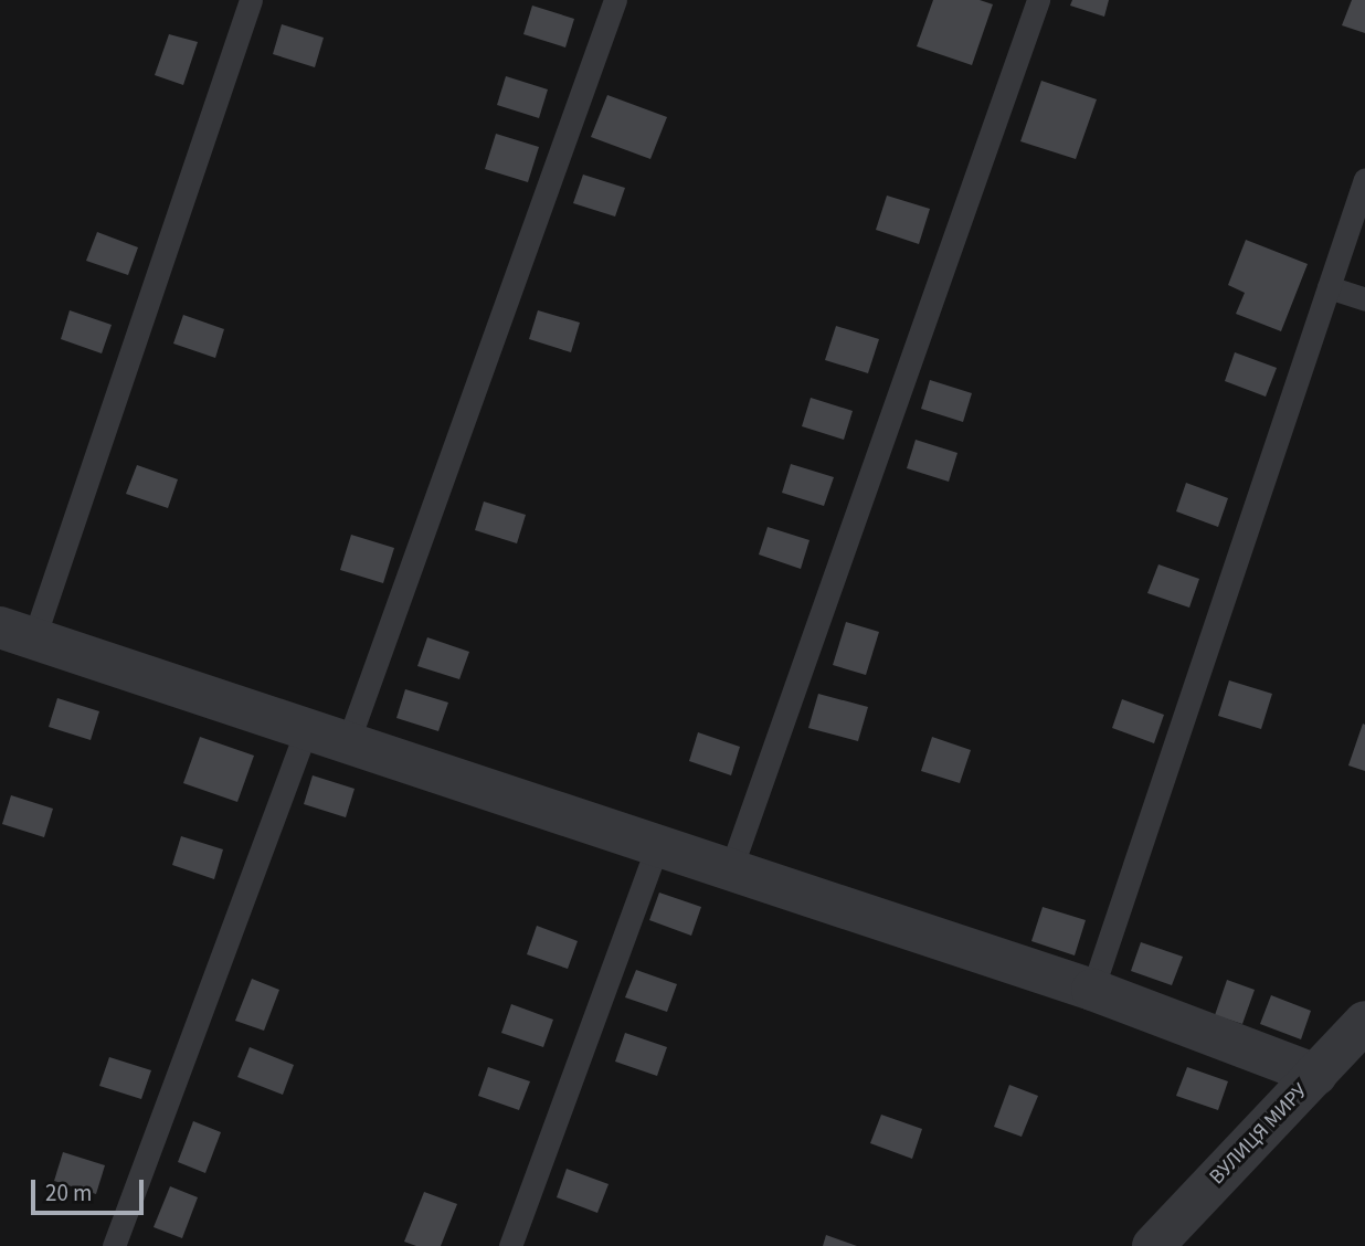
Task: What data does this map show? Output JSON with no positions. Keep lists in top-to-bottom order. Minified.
{"streets":{"street":["ВУЛИЦЯ МИРУ"]},"scale_bar":"20 m"}
